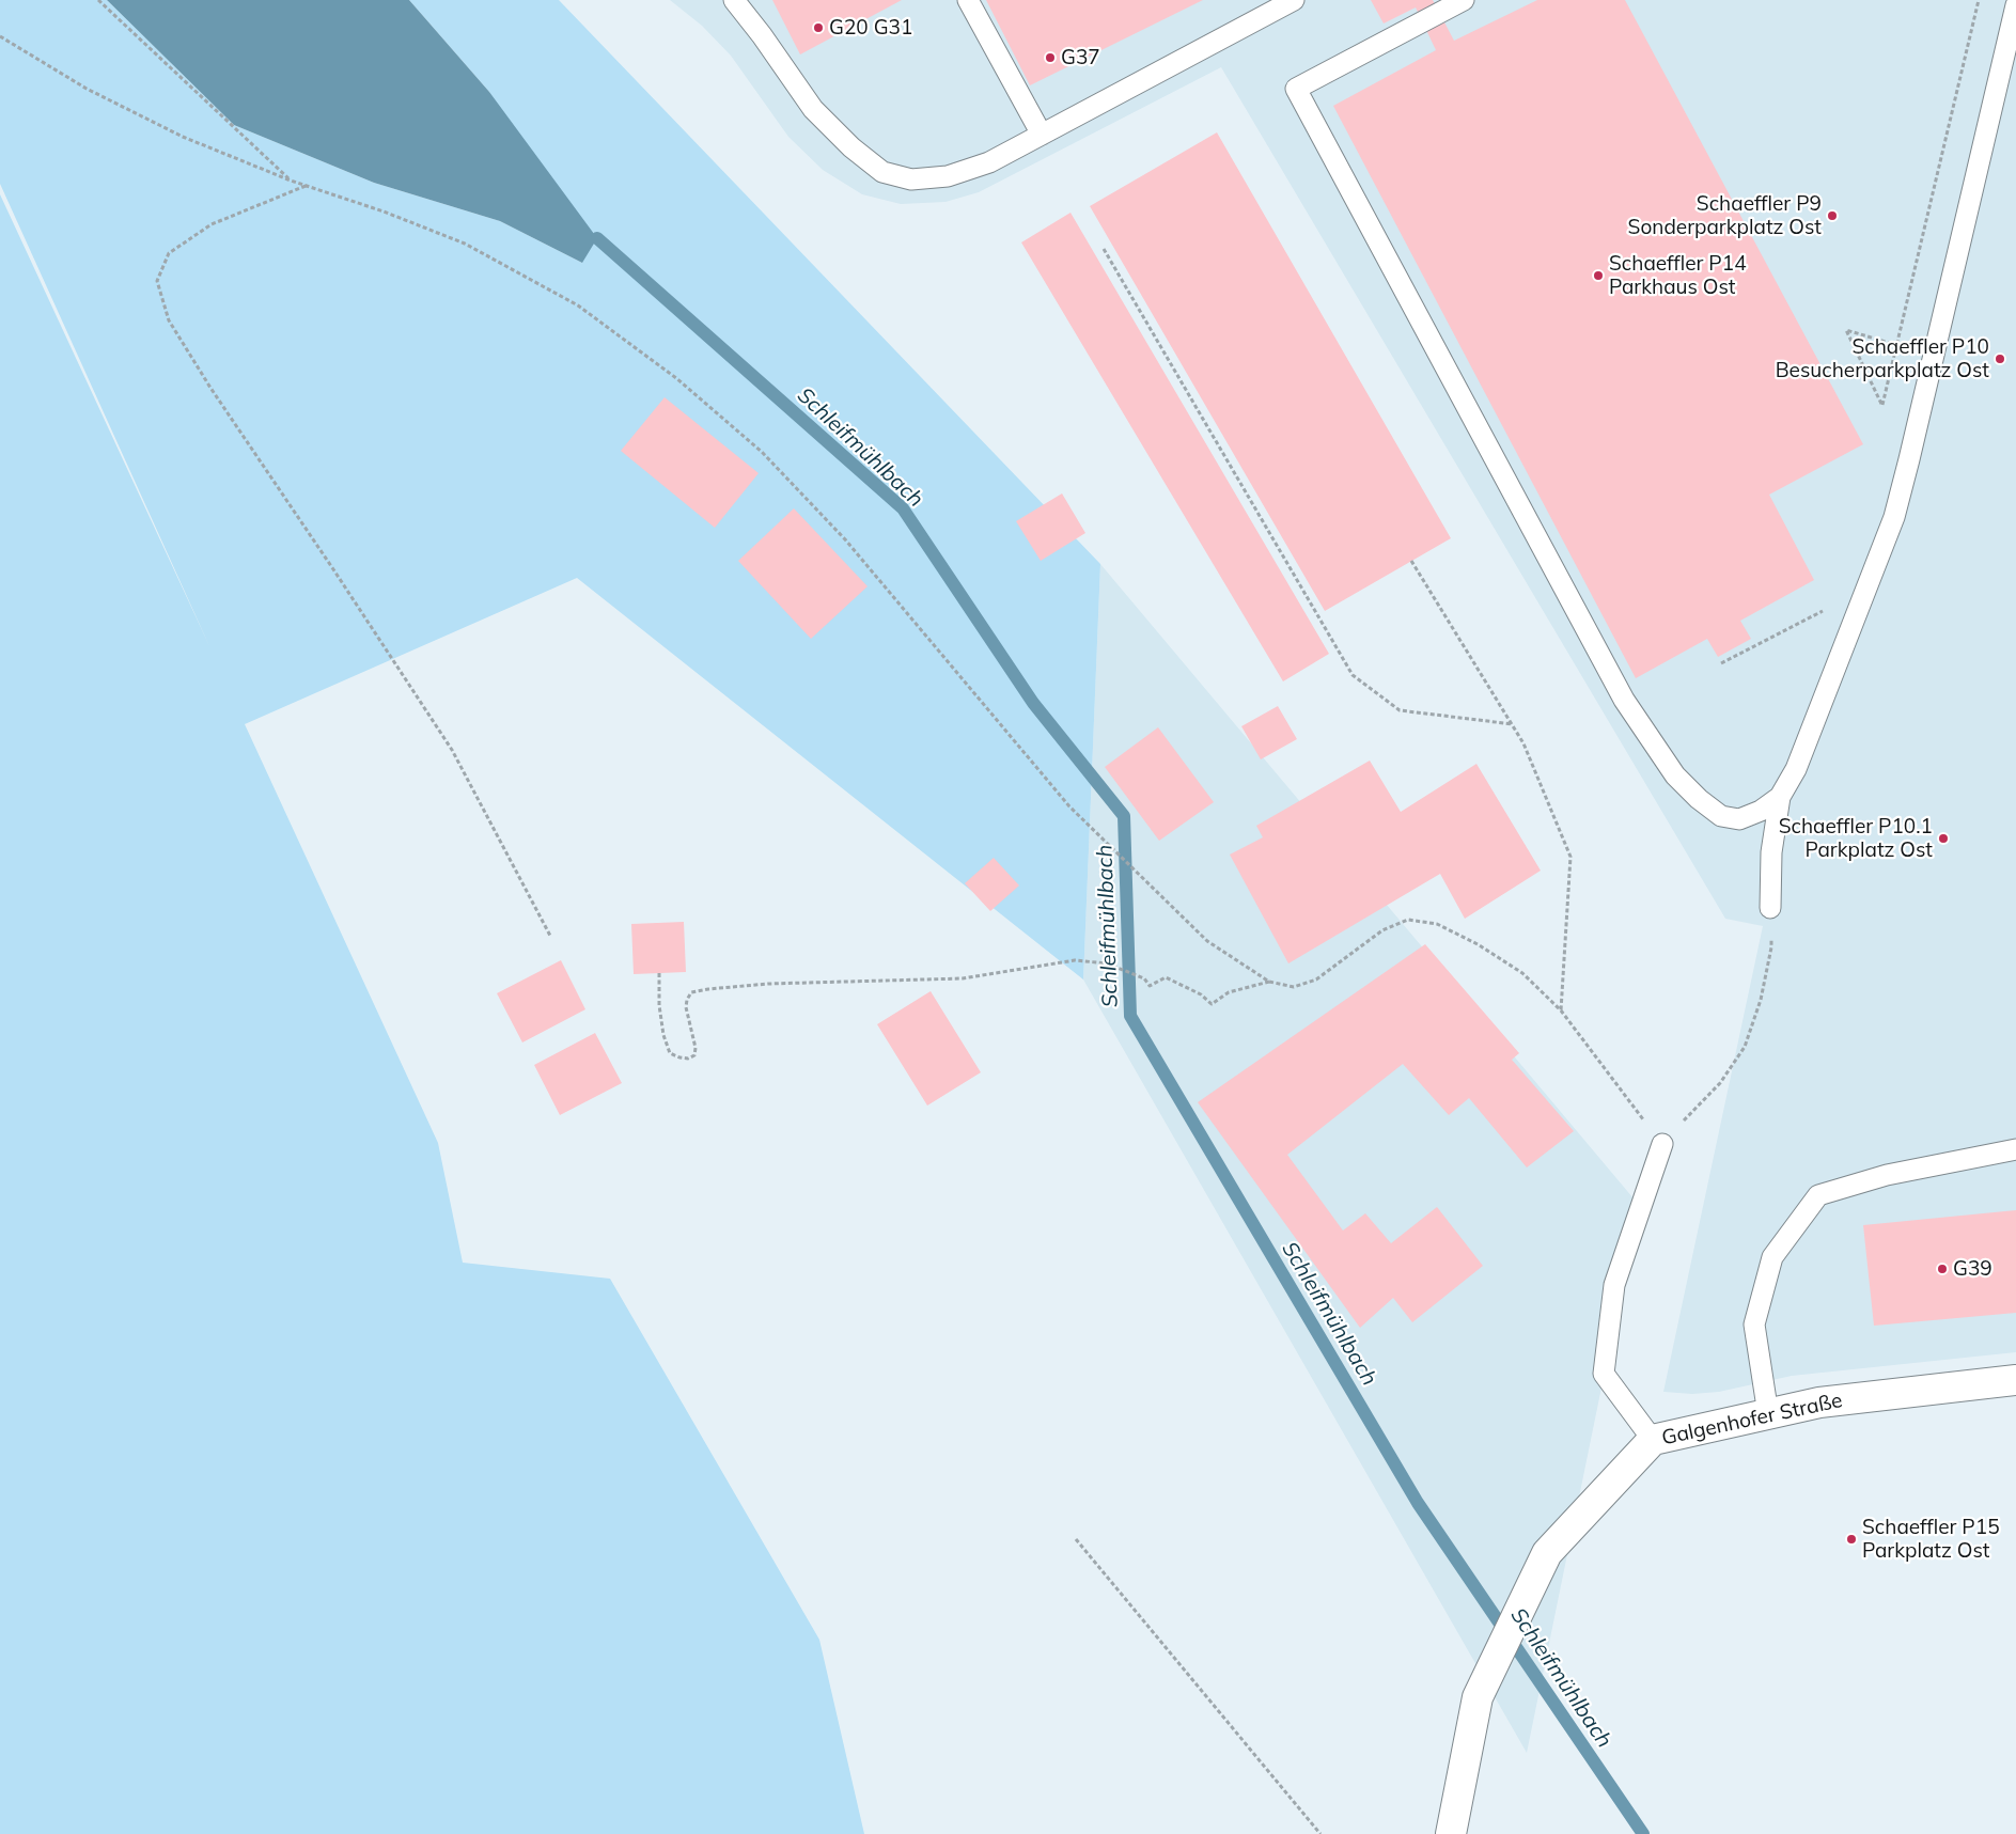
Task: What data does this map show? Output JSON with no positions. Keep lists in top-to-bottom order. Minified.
{"streets":{"street":["Galgenhofer Straße"]},"water":["Schleifmühlbach"],"places":["G20 G31","G37","Schaeffler P9 Sonderparkplatz Ost","Schaeffler P14 Parkhaus Ost","Schaeffler P10 Besucherparkplatz Ost","Schaeffler P10.1 Parkplatz Ost","G39","Schaeffler P15 Parkplatz Ost"]}
